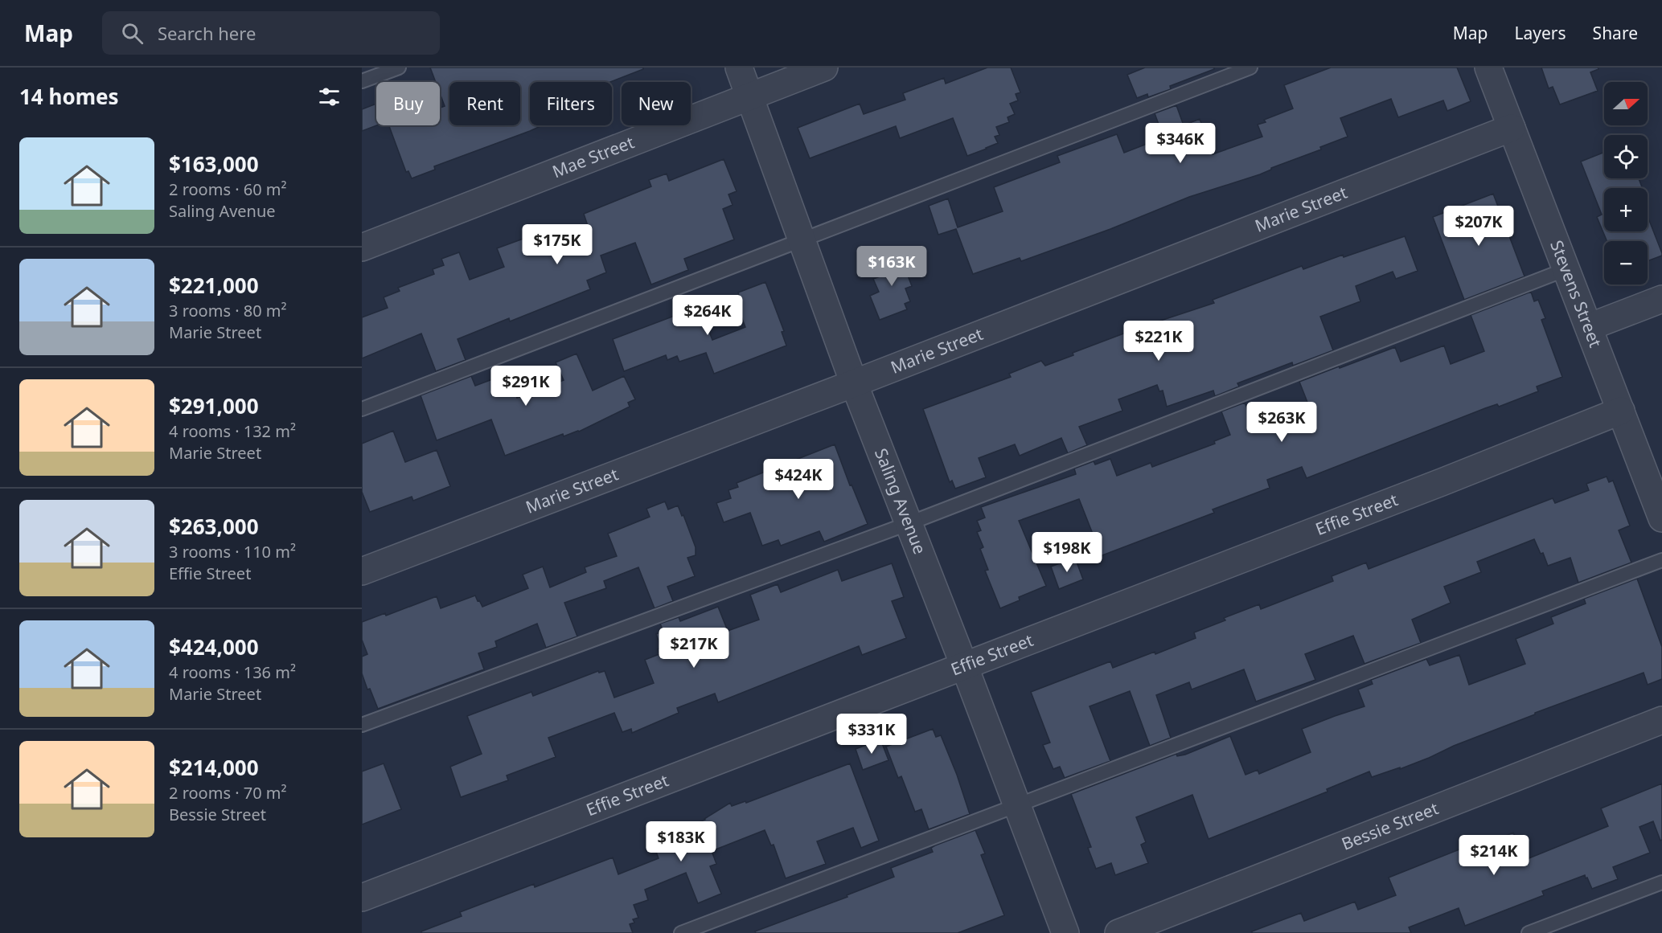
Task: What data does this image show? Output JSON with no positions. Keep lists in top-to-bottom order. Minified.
{"streets":{"street":["Mae Street","Marie Street","Stevens Street","Saling Avenue","Effie Street","Bessie Street"]},"crossings":[["Mae Street","Saling Avenue"],["Marie Street","Stevens Street"],["Marie Street","Saling Avenue"],["Stevens Street","Effie Street"],["Saling Avenue","Effie Street"]],"north":"right","page":{"header":"Map","search":"Search here","nav":["Map","Layers","Share"],"heading":"14 homes","map_buttons":["+","−"],"chip":["Buy","Rent","Filters","New"],"price":["$346K","$207K","$175K","$163K","$264K","$221K","$291K","$263K","$424K","$198K","$217K","$331K","$183K","$214K"],"list":[{"name":"$163,000","note":"2 rooms · 60 m² · Saling Avenue"},{"name":"$221,000","note":"3 rooms · 80 m² · Marie Street"},{"name":"$291,000","note":"4 rooms · 132 m² · Marie Street"},{"name":"$263,000","note":"3 rooms · 110 m² · Effie Street"},{"name":"$424,000","note":"4 rooms · 136 m² · Marie Street"},{"name":"$214,000","note":"2 rooms · 70 m² · Bessie Street"}]}}
